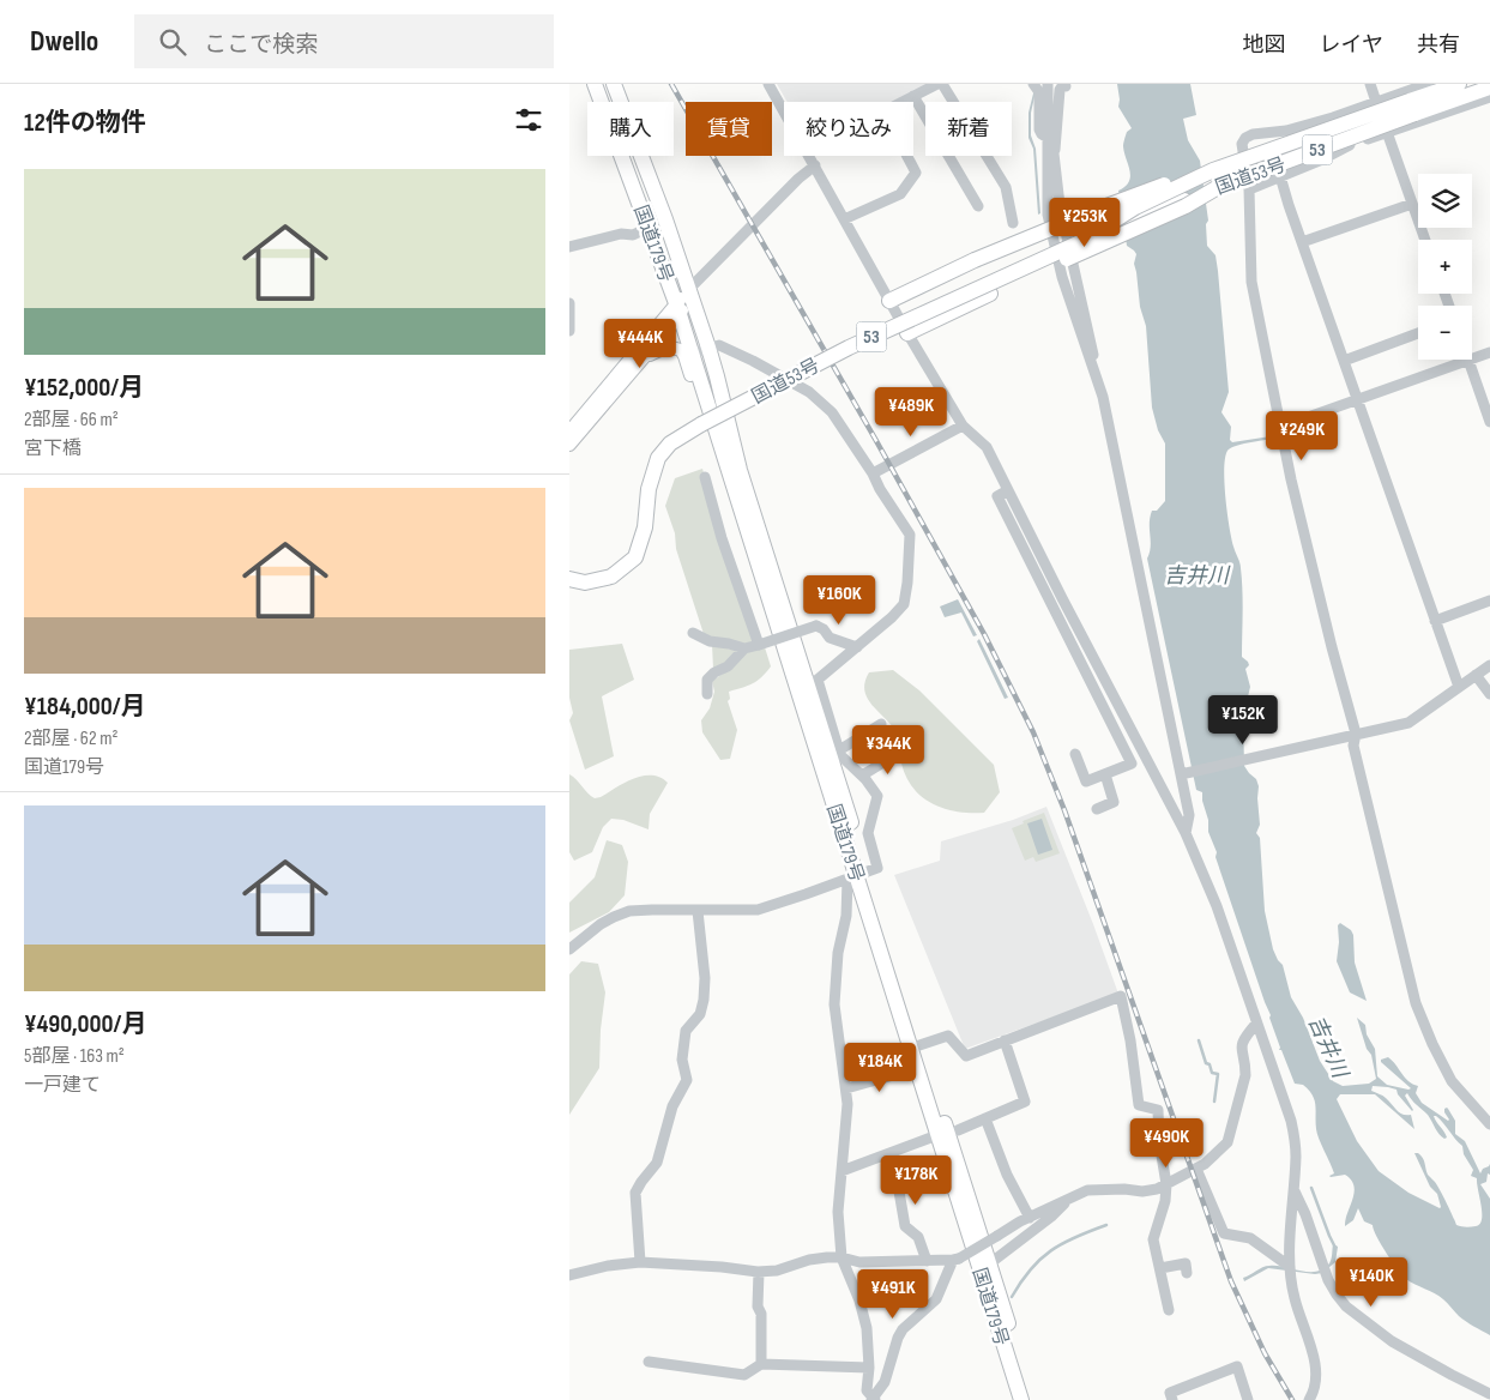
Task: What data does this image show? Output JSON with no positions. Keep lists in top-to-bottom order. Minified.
{"streets":{"highway":["53","国道53号","国道179号"]},"water":["吉井川"],"page":{"header":"Dwello","search":"ここで検索","nav":["地図","レイヤ","共有"],"heading":"12件の物件","chip":["購入","賃貸","絞り込み","新着"],"list":[{"name":"¥152,000/月","note":"2部屋 · 66 m² · 宮下橋"},{"name":"¥184,000/月","note":"2部屋 · 62 m² · 国道179号"},{"name":"¥490,000/月","note":"5部屋 · 163 m² · 一戸建て"}],"map_buttons":["+","−"],"price":["¥253K","¥444K","¥489K","¥249K","¥160K","¥152K","¥344K","¥184K","¥490K","¥178K","¥140K","¥491K"]}}
